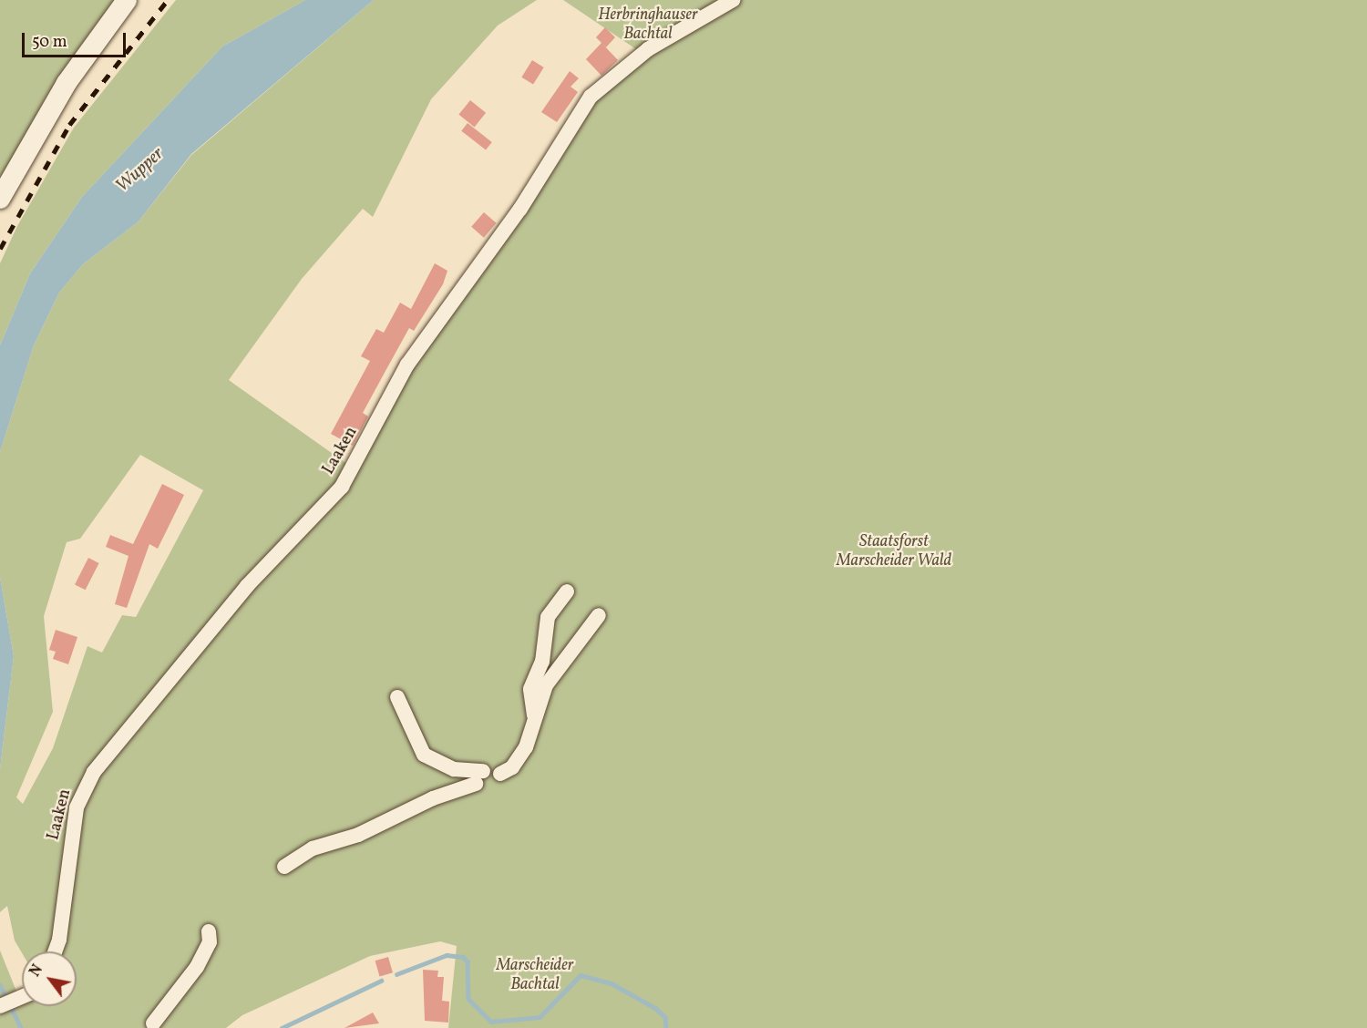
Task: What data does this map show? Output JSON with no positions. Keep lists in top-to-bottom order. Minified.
{"streets":{"street":["Laaken"]},"water":["Wupper"],"parks":["Herbringhauser Bachtal","Staatsforst Marscheider Wald","Marscheider Bachtal"],"scale_bar":"50 m","north":"top left"}
